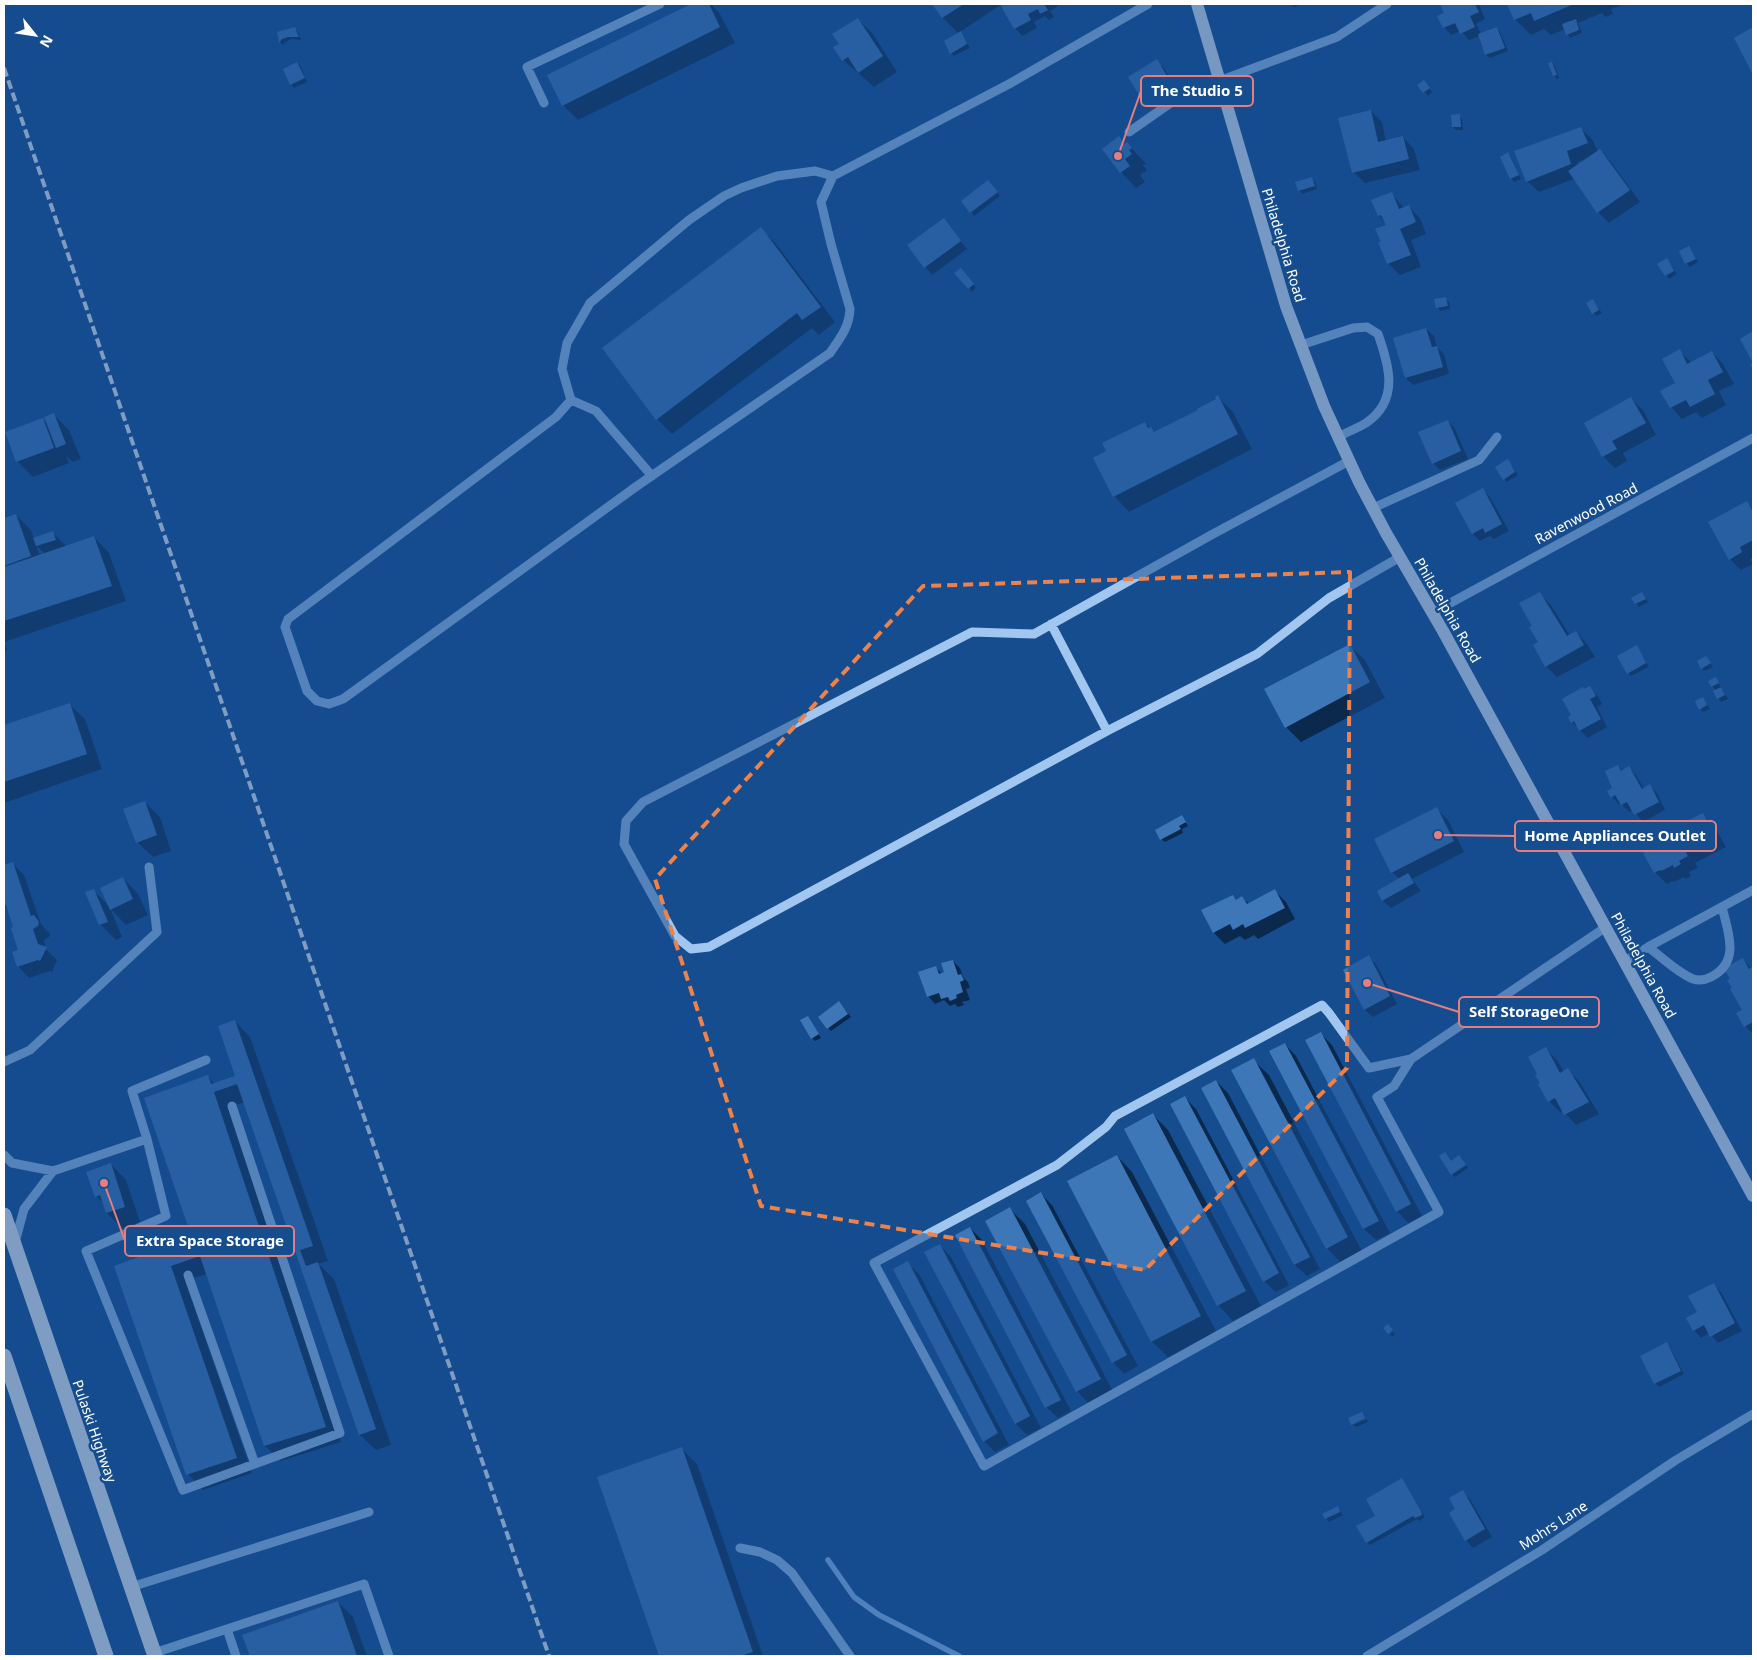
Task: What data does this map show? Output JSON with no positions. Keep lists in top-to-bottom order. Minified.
{"streets":{"highway":["Pulaski Highway"],"main road":["Philadelphia Road"],"street":["Ravenwood Road","Mohrs Lane"]},"crossings":[["Philadelphia Road","Ravenwood Road"]],"places":["The Studio 5","Home Appliances Outlet","Self StorageOne","Extra Space Storage"],"north":"bottom right"}
